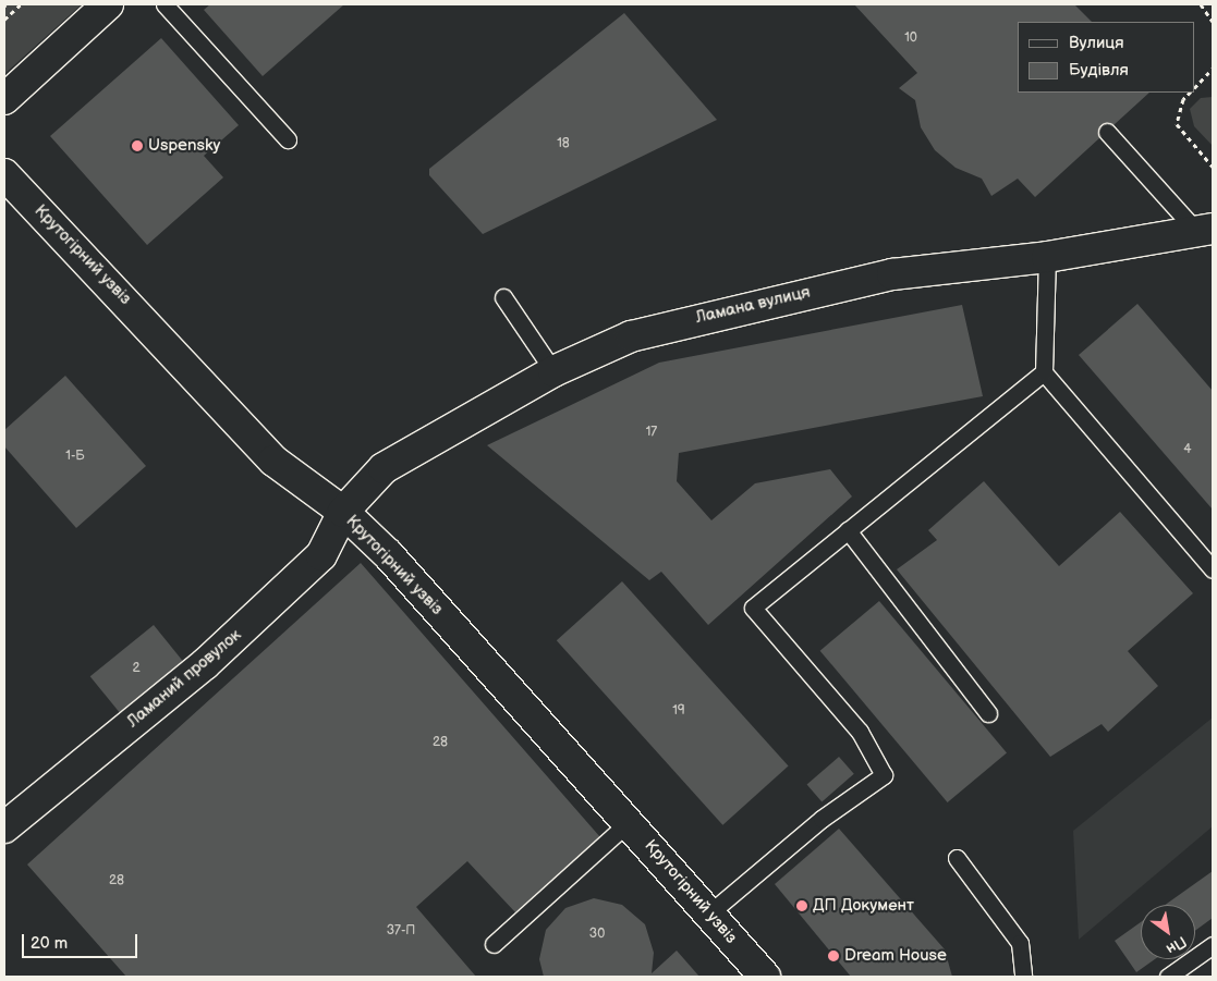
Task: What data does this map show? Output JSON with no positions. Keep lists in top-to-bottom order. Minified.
{"streets":{"street":["Крутогірний узвіз","Ламана вулиця","Ламаний провулок"]},"crossings":[["Крутогірний узвіз","Ламана вулиця"],["Крутогірний узвіз","Ламаний провулок"],["Ламана вулиця","Ламаний провулок"]],"places":["Uspensky","ДП Документ","Dream House"],"house_numbers":["10","18","17","4","1-Б","2","19","28","28","37-П","30"],"legend":["Вулиця","Будівля"],"scale_bar":"20 m","north":"bottom right"}
